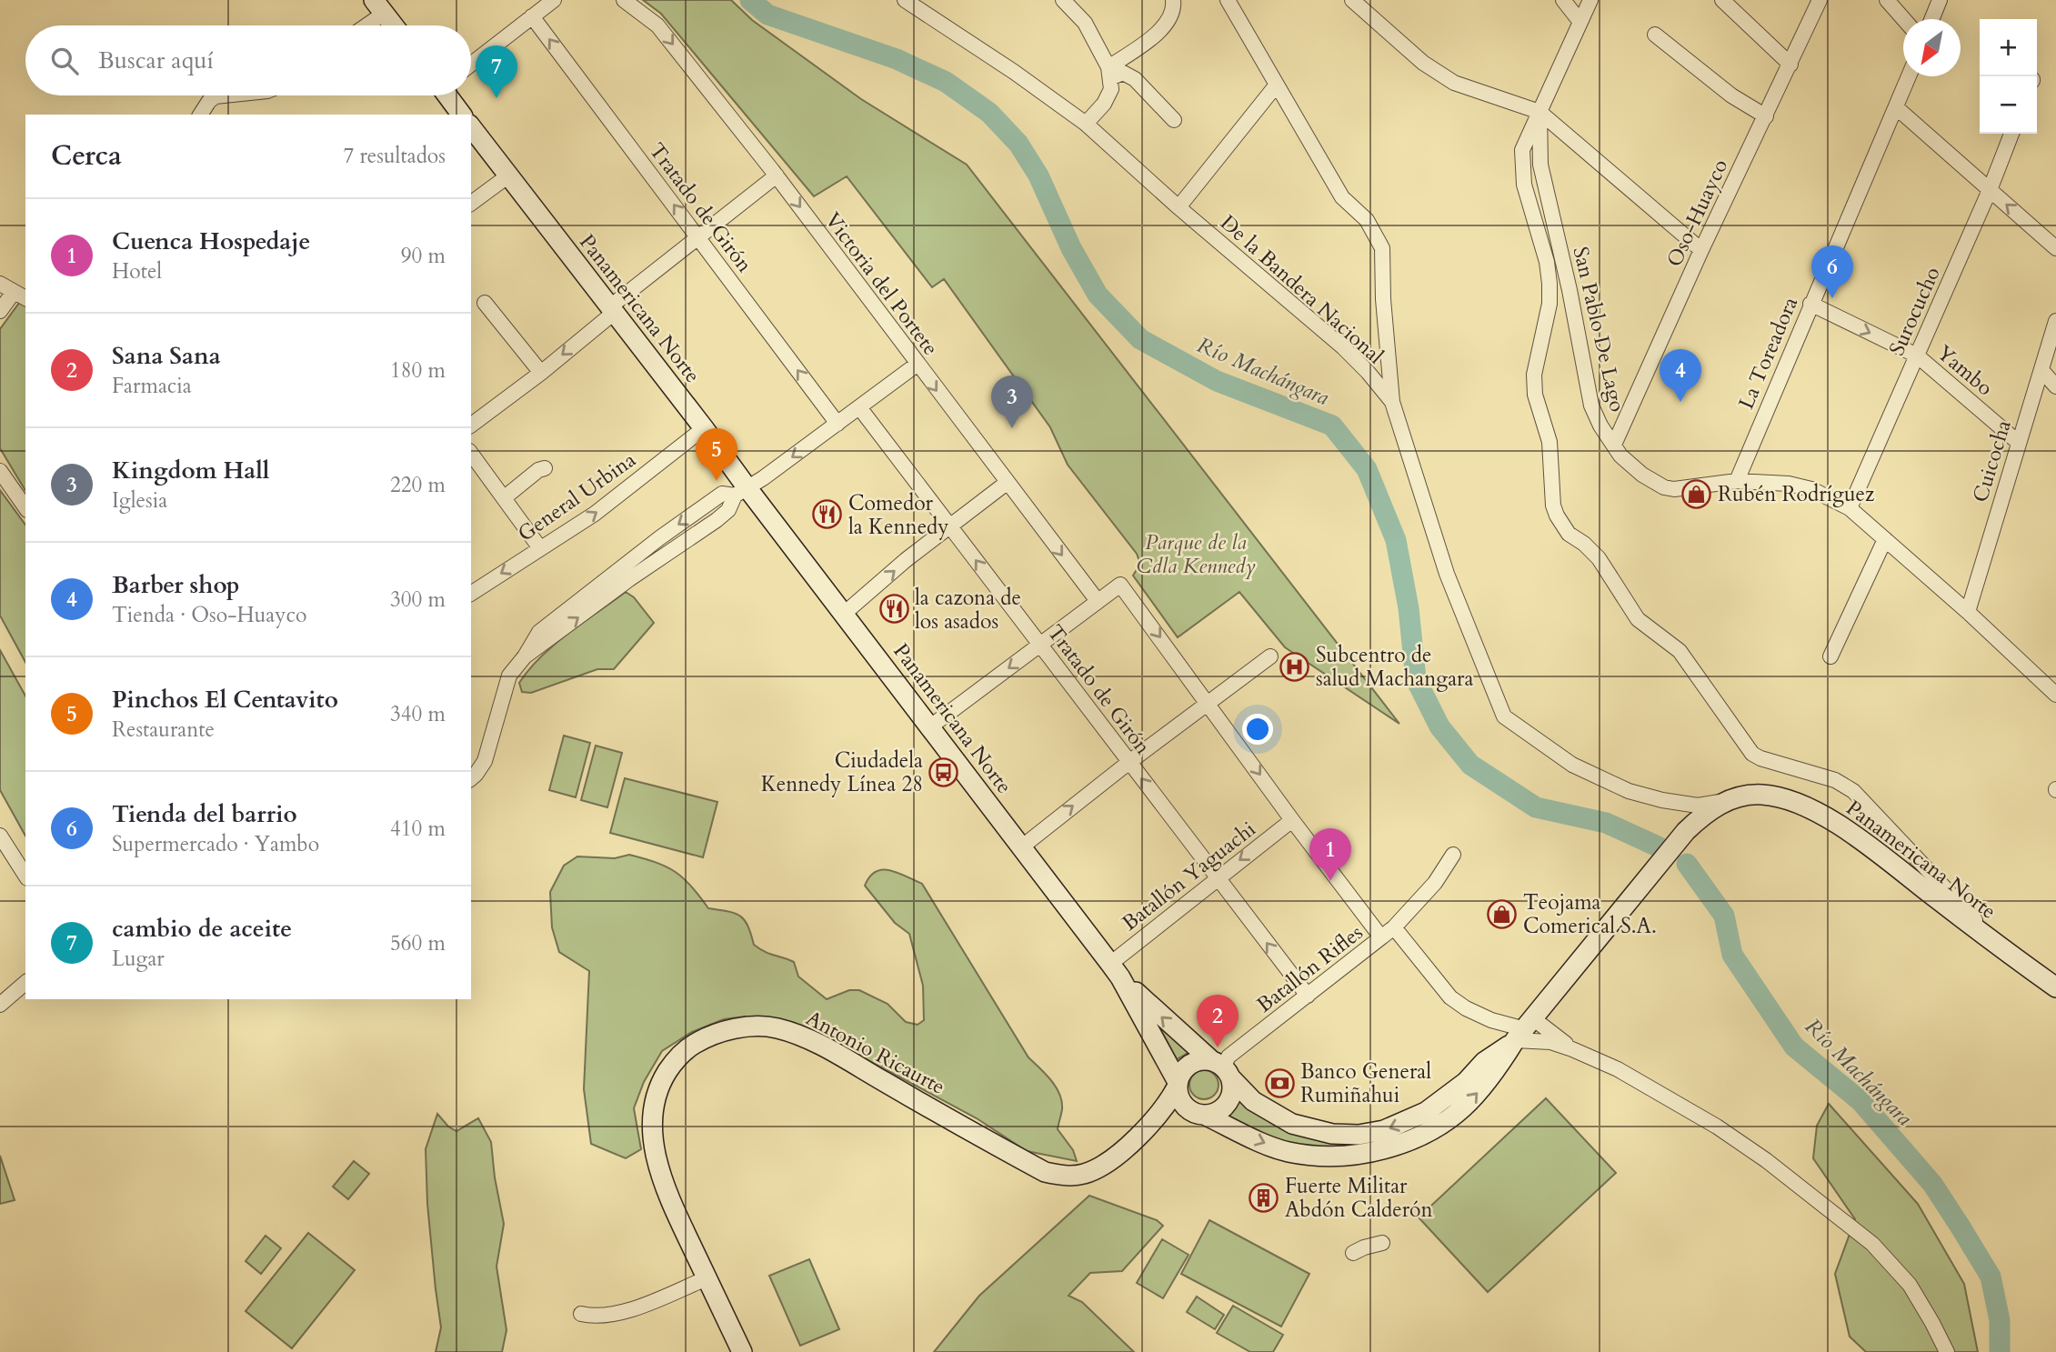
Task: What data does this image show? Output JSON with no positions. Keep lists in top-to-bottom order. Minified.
{"streets":{"main road":["Panamericana Norte","Antonio Ricaurte"],"street":["Tratado de Girón","Oso-Huayco","Victoria del Portete","De la Bandera Nacional","Surocucho","San Pablo De Lago","La Toreadora","Yambo","Cuicocha","General Urbina","Batallón Yaguachi","Batallón Rifles"]},"crossings":[["Tratado de Girón","Batallón Yaguachi"],["Tratado de Girón","Batallón Rifles"],["Oso-Huayco","San Pablo De Lago"],["De la Bandera Nacional","Panamericana Norte"],["Panamericana Norte","General Urbina"],["Panamericana Norte","Batallón Yaguachi"],["Panamericana Norte","Batallón Rifles"],["Panamericana Norte","Antonio Ricaurte"],["Surocucho","San Pablo De Lago"],["Surocucho","Yambo"],["San Pablo De Lago","La Toreadora"],["San Pablo De Lago","Cuicocha"],["La Toreadora","Yambo"],["Yambo","Cuicocha"],["Batallón Rifles","Antonio Ricaurte"]],"one_way":["Victoria del Portete","Yambo","Batallón Yaguachi"],"water":["Río Machángara"],"parks":["Parque de la Cdla Kennedy"],"places":{"shop":["Rubén Rodríguez","Teojama Comerical S.A."],"restaurant":["Comedor la Kennedy","la cazona de los asados"],"hospital":["Subcentro de salud Machangara"],"bus stop":["Ciudadela Kennedy Línea 28"],"bank":["Banco General Rumiñahui"],"building":["Fuerte Militar Abdón Calderón"]},"north":"bottom left","page":{"map_buttons":["+","−"],"search":"Buscar aquí","pins":["7","6","4","3","5","1","2"],"heading":["Cerca","7 resultados"],"list":[{"mark":"1","name":"Cuenca Hospedaje","note":"Hotel","value":"90 m"},{"mark":"2","name":"Sana Sana","note":"Farmacia","value":"180 m"},{"mark":"3","name":"Kingdom Hall","note":"Iglesia","value":"220 m"},{"mark":"4","name":"Barber shop","note":"Tienda · Oso-Huayco","value":"300 m"},{"mark":"5","name":"Pinchos El Centavito","note":"Restaurante","value":"340 m"},{"mark":"6","name":"Tienda del barrio","note":"Supermercado · Yambo","value":"410 m"},{"mark":"7","name":"cambio de aceite","note":"Lugar","value":"560 m"}]}}
